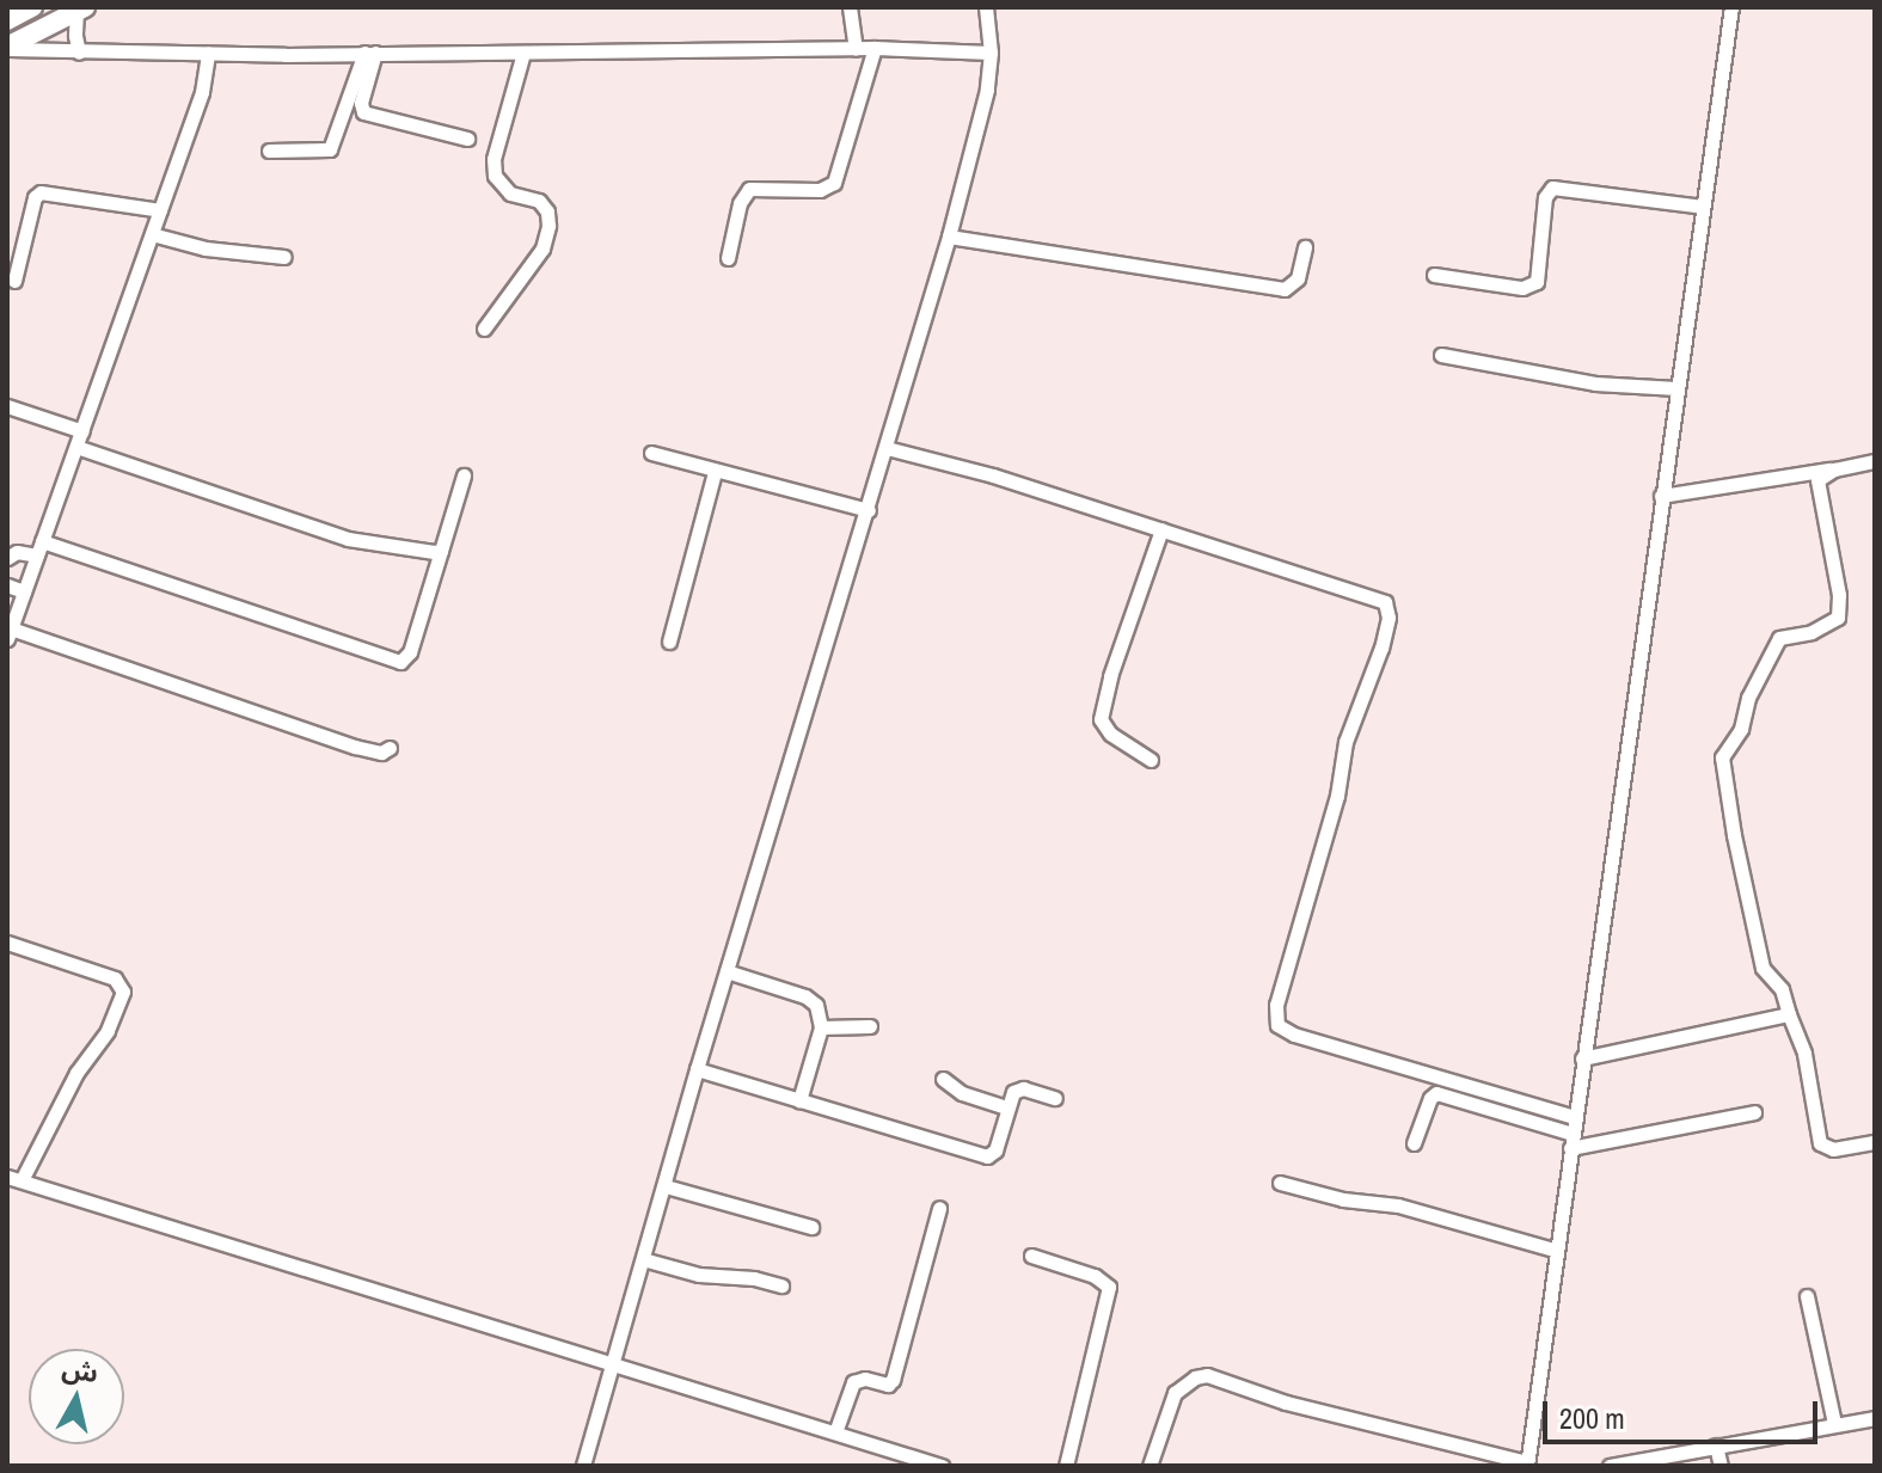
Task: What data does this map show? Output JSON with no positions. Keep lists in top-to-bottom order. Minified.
{"scale_bar":"200 m","north":"top"}
